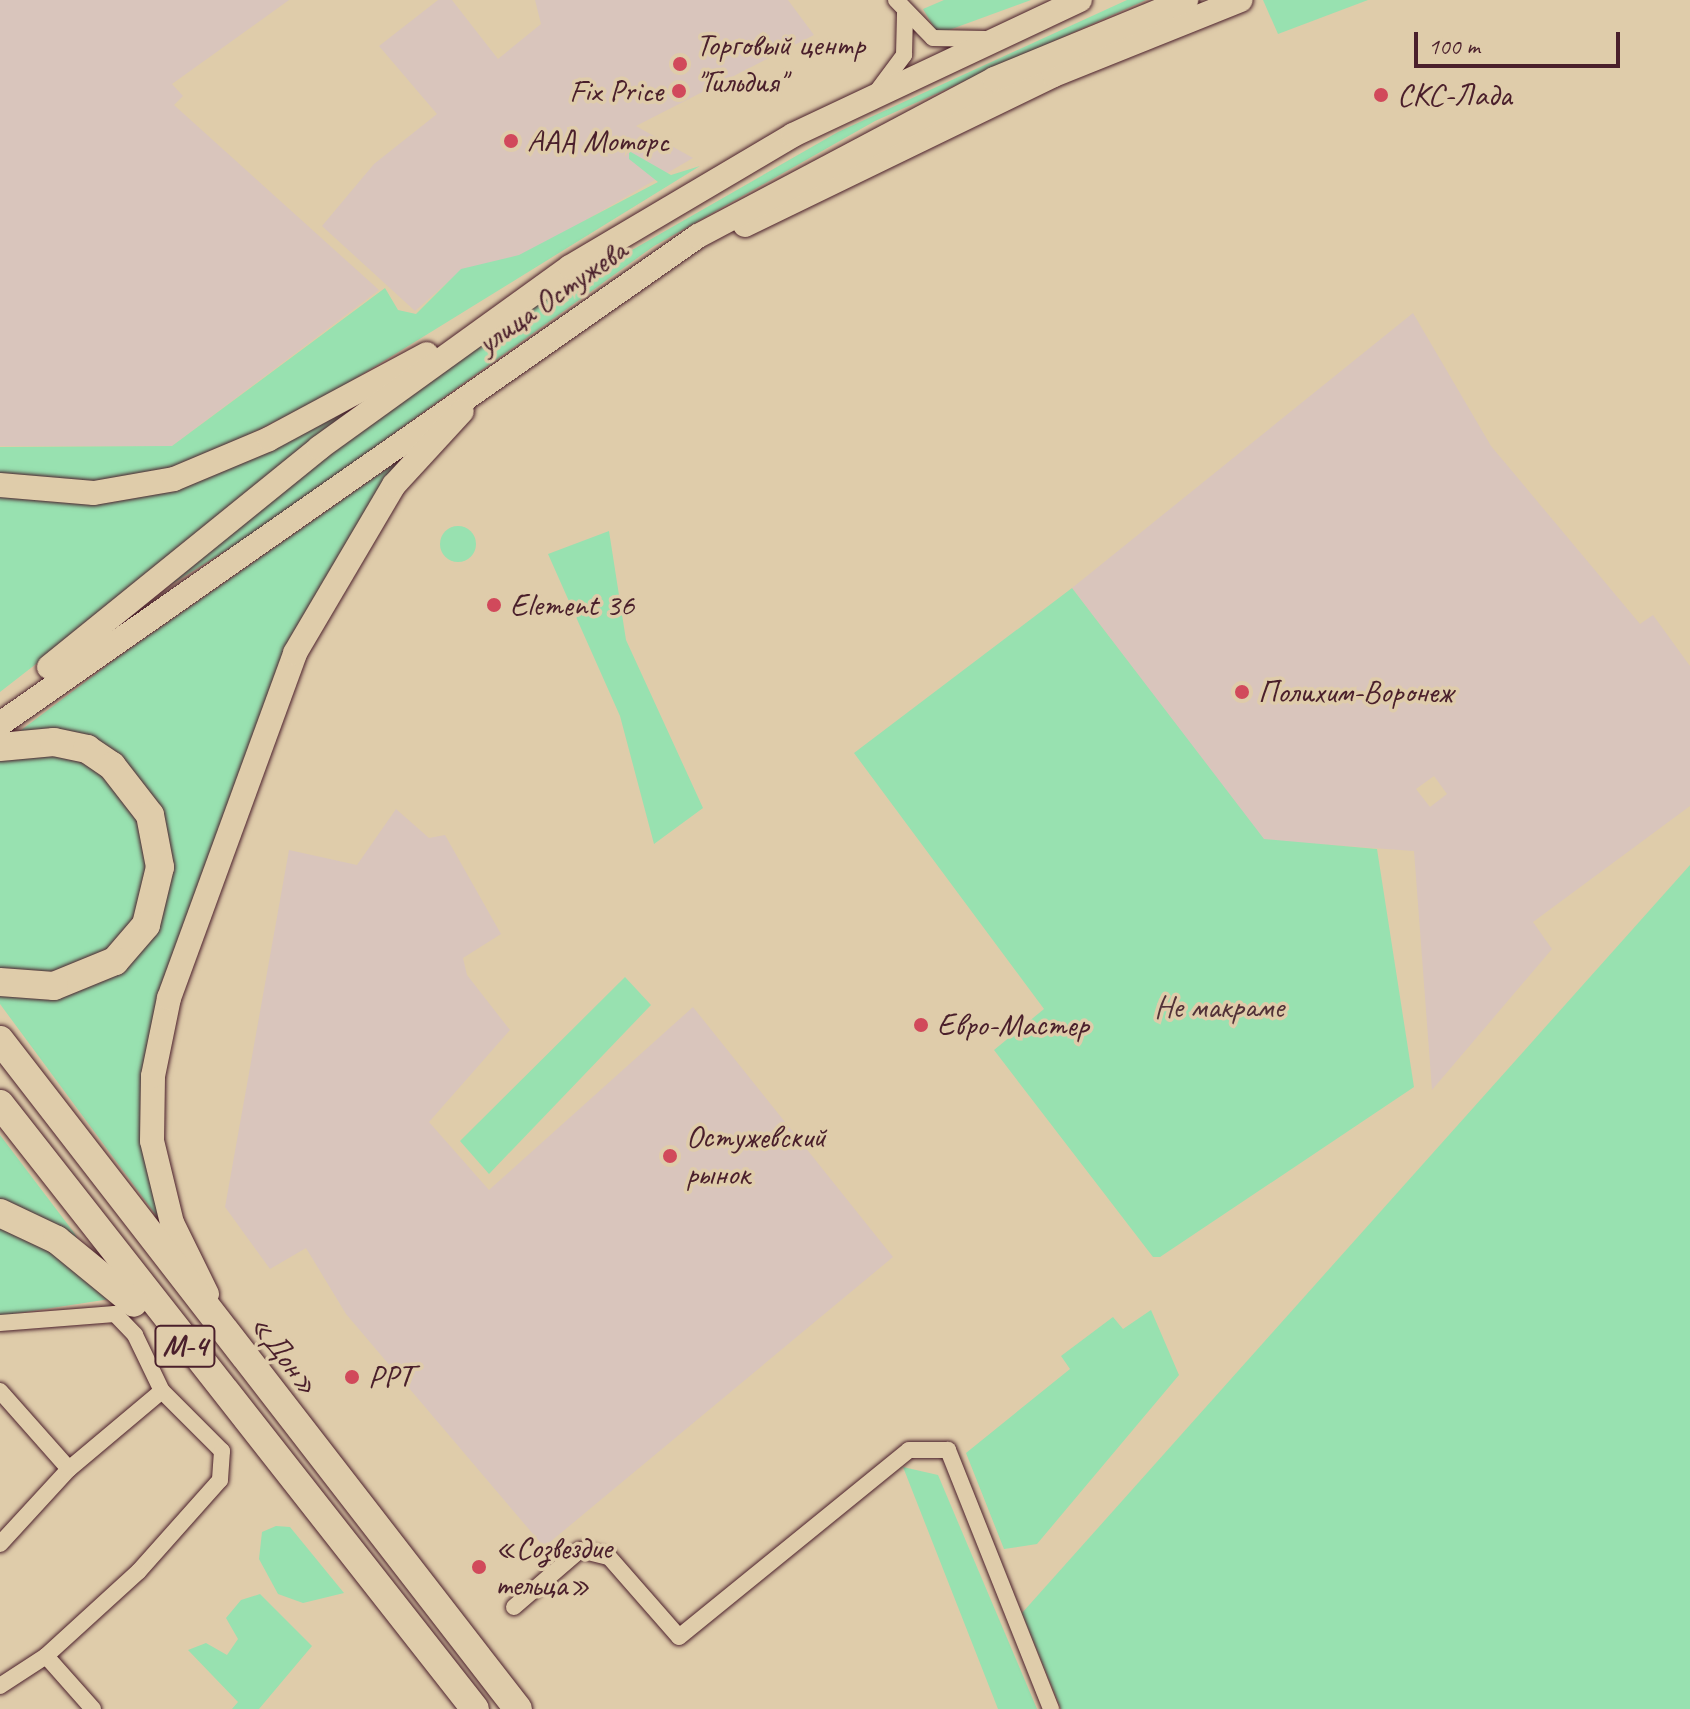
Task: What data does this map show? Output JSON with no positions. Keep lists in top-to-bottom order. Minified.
{"streets":{"highway":["М-4","«Дон»"],"main road":["улица Остужева"]},"parks":["Не макраме"],"places":["Торговый центр \"Гильдия\"","Fix Price","СКС-Лада","ААА Моторс","Element 36","Полихим-Воронеж","Евро-Мастер","Остужевский рынок","РРТ","«Созвездие тельца»"],"scale_bar":"100 m"}
